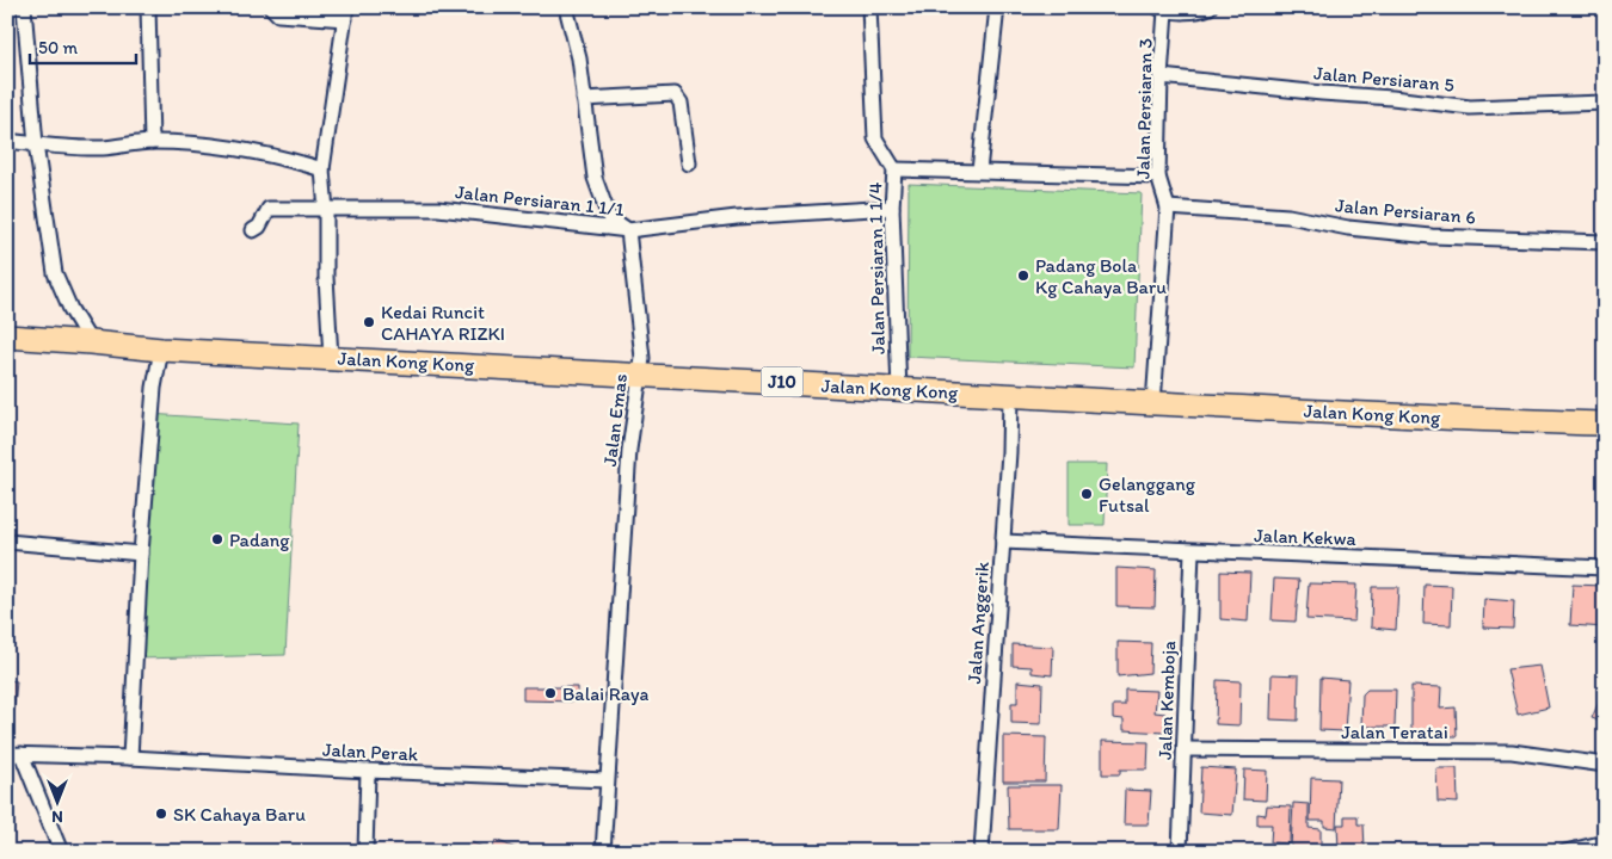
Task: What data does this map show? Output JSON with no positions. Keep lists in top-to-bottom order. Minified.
{"streets":{"main road":["Jalan Kong Kong","J10"],"street":["Jalan Persiaran 5","Jalan Persiaran 3","Jalan Persiaran 1 1/1","Jalan Persiaran 6","Jalan Persiaran 1 1/4","Jalan Emas","Jalan Kekwa","Jalan Anggerik","Jalan Kemboja","Jalan Teratai","Jalan Perak"]},"crossings":[["Jalan Persiaran 5","Jalan Persiaran 3"],["Jalan Persiaran 3","Jalan Persiaran 6"],["Jalan Persiaran 1 1/1","Jalan Persiaran 1 1/4"],["Jalan Persiaran 1 1/1","Jalan Emas"],["Jalan Persiaran 1 1/4","Jalan Kong Kong"],["Jalan Kong Kong","Jalan Emas"],["Jalan Kong Kong","Jalan Anggerik"],["Jalan Emas","Jalan Perak"],["Jalan Kekwa","Jalan Anggerik"],["Jalan Kekwa","Jalan Kemboja"],["Jalan Kemboja","Jalan Teratai"]],"places":["Padang Bola Kg Cahaya Baru","Kedai Runcit CAHAYA RIZKI","Gelanggang Futsal","Padang","Balai Raya","SK Cahaya Baru"],"scale_bar":"50 m","north":"bottom"}
